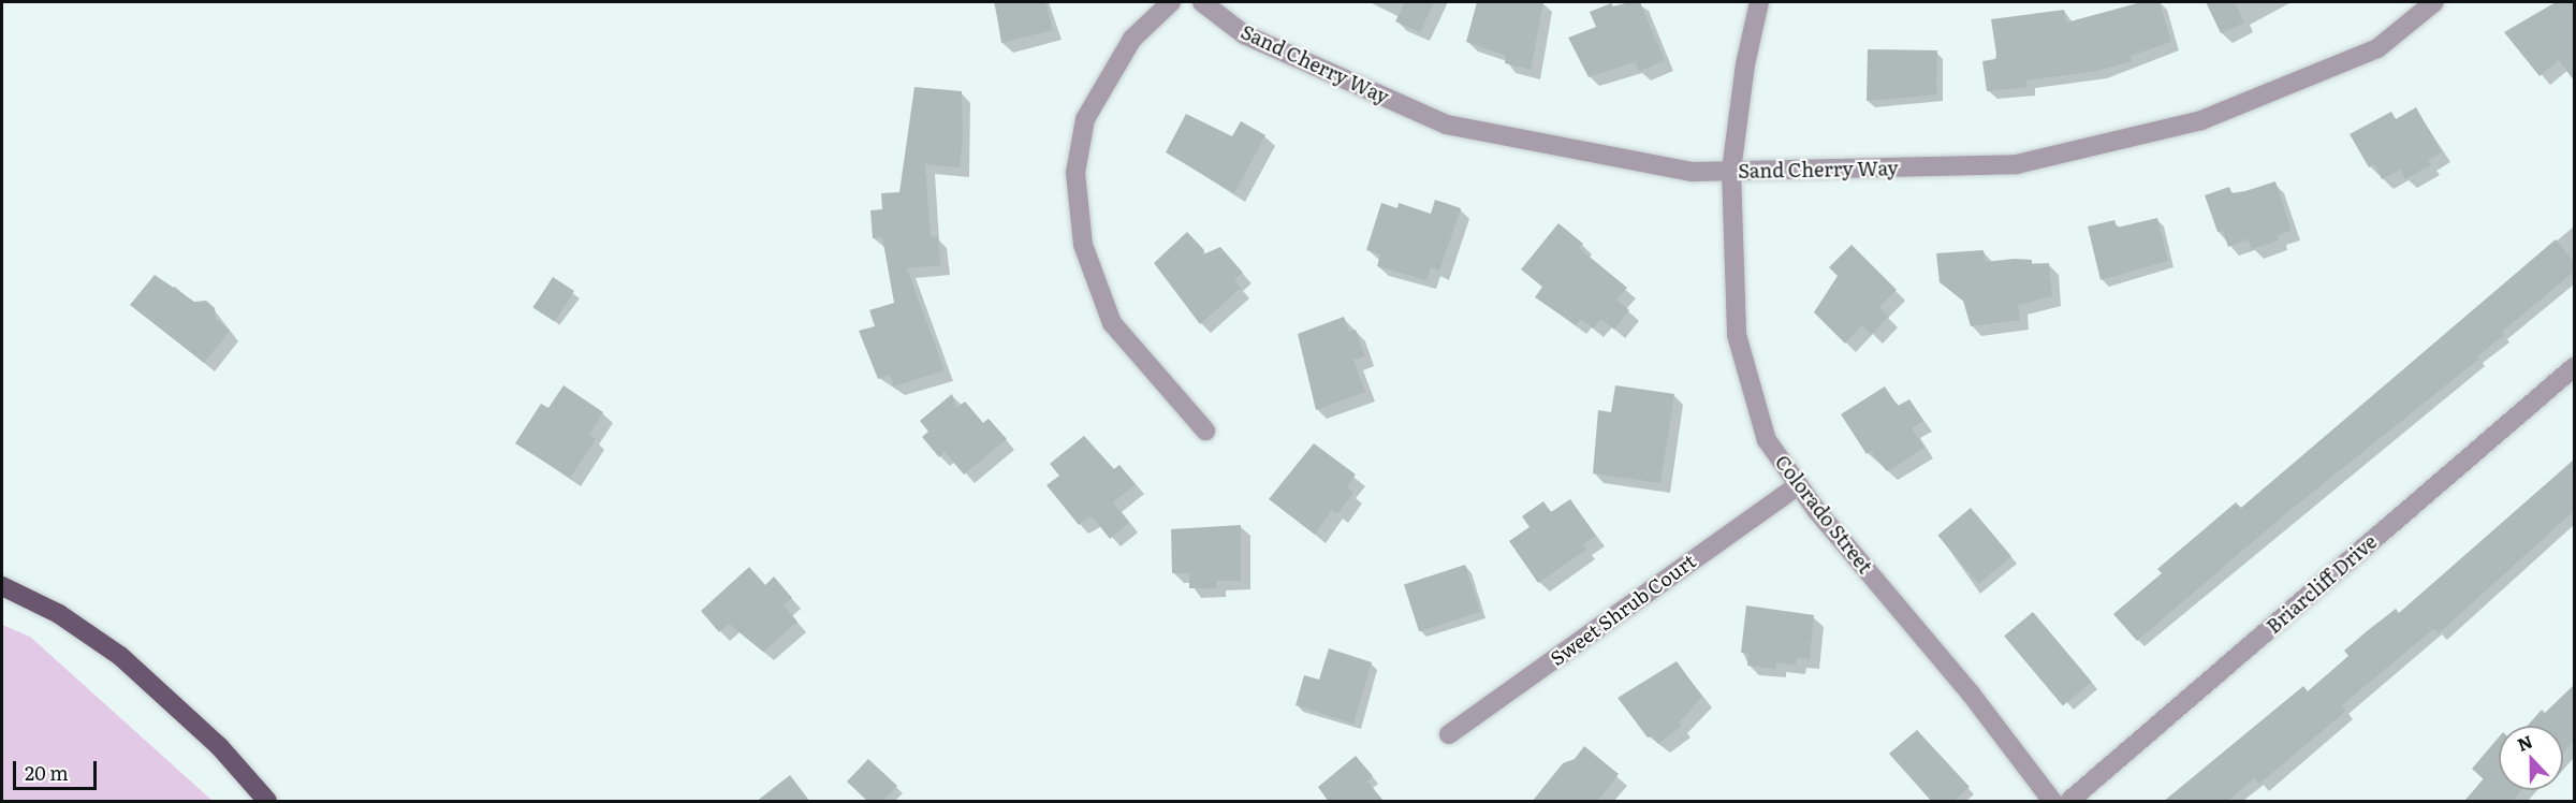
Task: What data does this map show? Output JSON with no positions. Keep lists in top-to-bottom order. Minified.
{"streets":{"street":["Sand Cherry Way","Colorado Street","Briarcliff Drive","Sweet Shrub Court"]},"crossings":[["Sand Cherry Way","Colorado Street"],["Colorado Street","Sweet Shrub Court"]],"scale_bar":"20 m","north":"top"}
